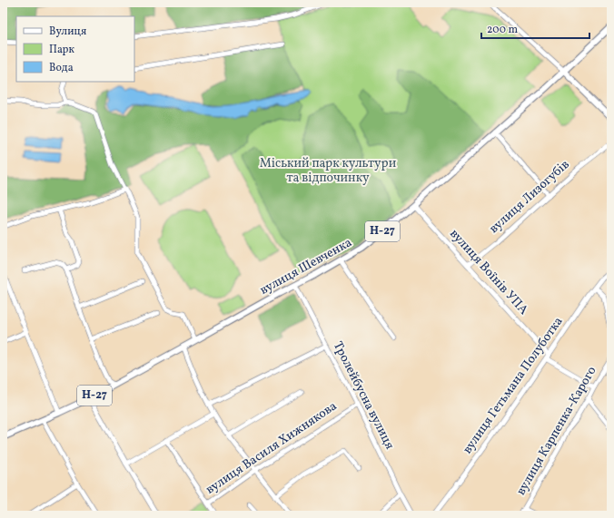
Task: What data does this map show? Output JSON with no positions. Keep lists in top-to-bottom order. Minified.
{"streets":{"main road":["Н-27","вулиця Шевченка"],"street":["вулиця Лизогубів","вулиця Воїнів УПА","вулиця Гетьмана Полуботка","Тролейбусна вулиця","вулиця Карпенка-Карого","вулиця Василя Хижнякова"]},"crossings":[["вулиця Лизогубів","вулиця Воїнів УПА"],["вулиця Шевченка","вулиця Воїнів УПА"],["вулиця Шевченка","Тролейбусна вулиця"],["вулиця Воїнів УПА","вулиця Гетьмана Полуботка"],["вулиця Воїнів УПА","вулиця Карпенка-Карого"],["Тролейбусна вулиця","вулиця Василя Хижнякова"]],"parks":["Міський парк культури та відпочинку"],"legend":["Вулиця","Парк","Вода"],"scale_bar":"200 m"}
